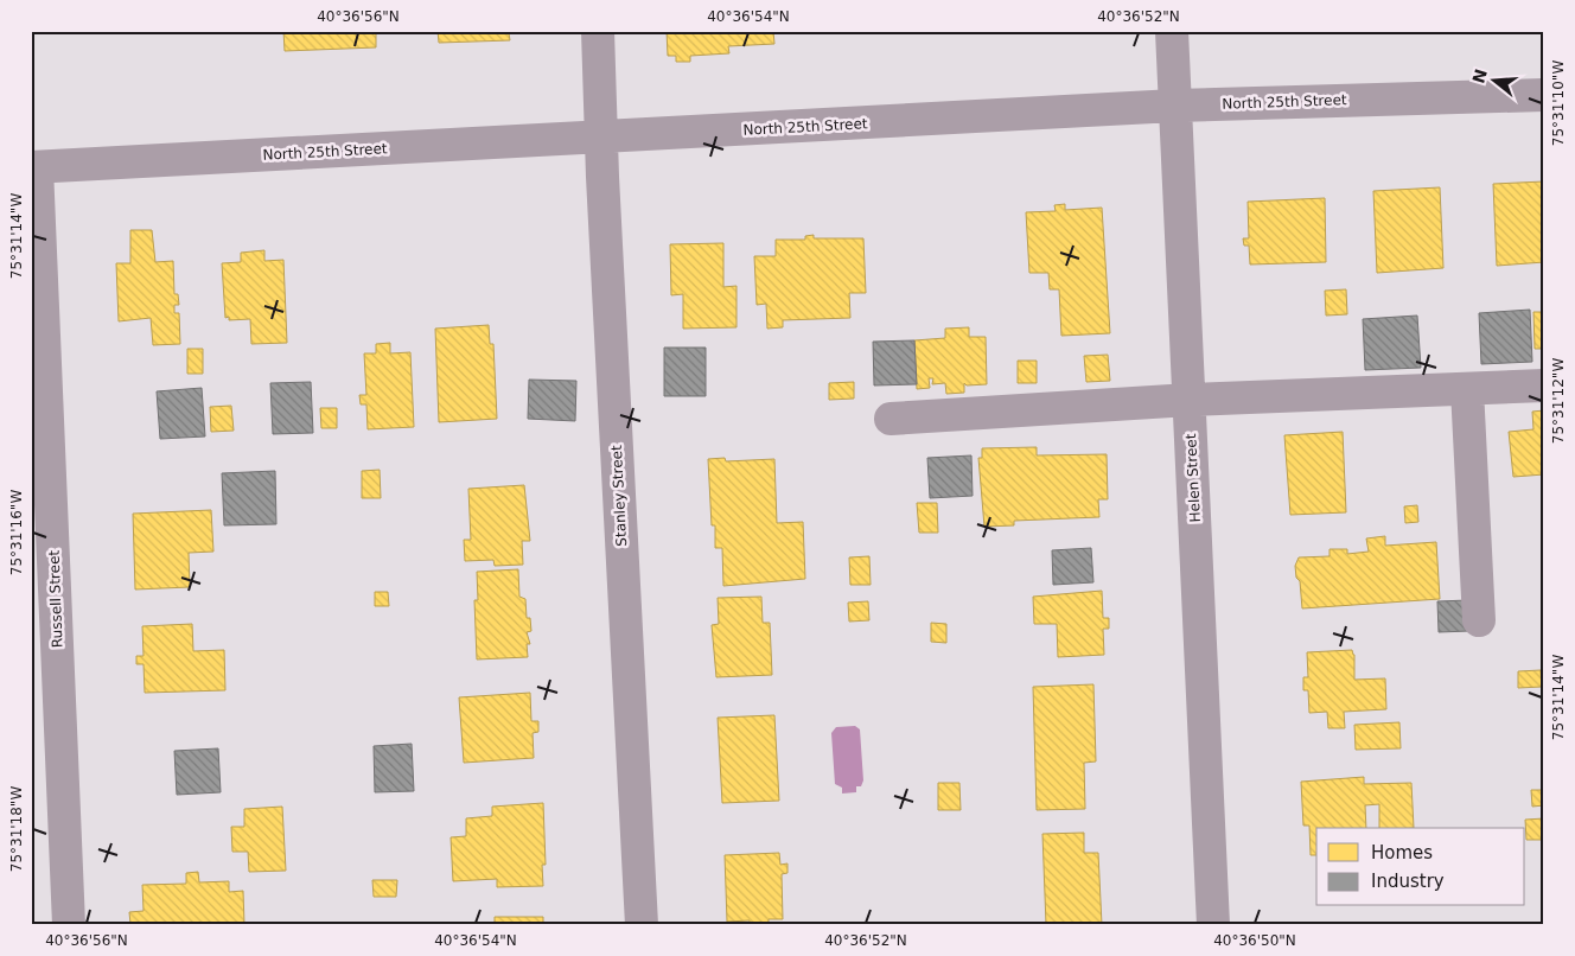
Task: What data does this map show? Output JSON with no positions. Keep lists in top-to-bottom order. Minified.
{"streets":{"street":["North 25th Street","Helen Street","Stanley Street","Russell Street"]},"crossings":[["North 25th Street","Helen Street"],["North 25th Street","Stanley Street"],["North 25th Street","Russell Street"]],"legend":["Homes","Industry"],"north":"left","coordinates":["40°36'56\"N","40°36'54\"N","40°36'52\"N","75°31'10\"W","75°31'14\"W","75°31'12\"W","75°31'16\"W","75°31'18\"W","40°36'50\"N"]}
